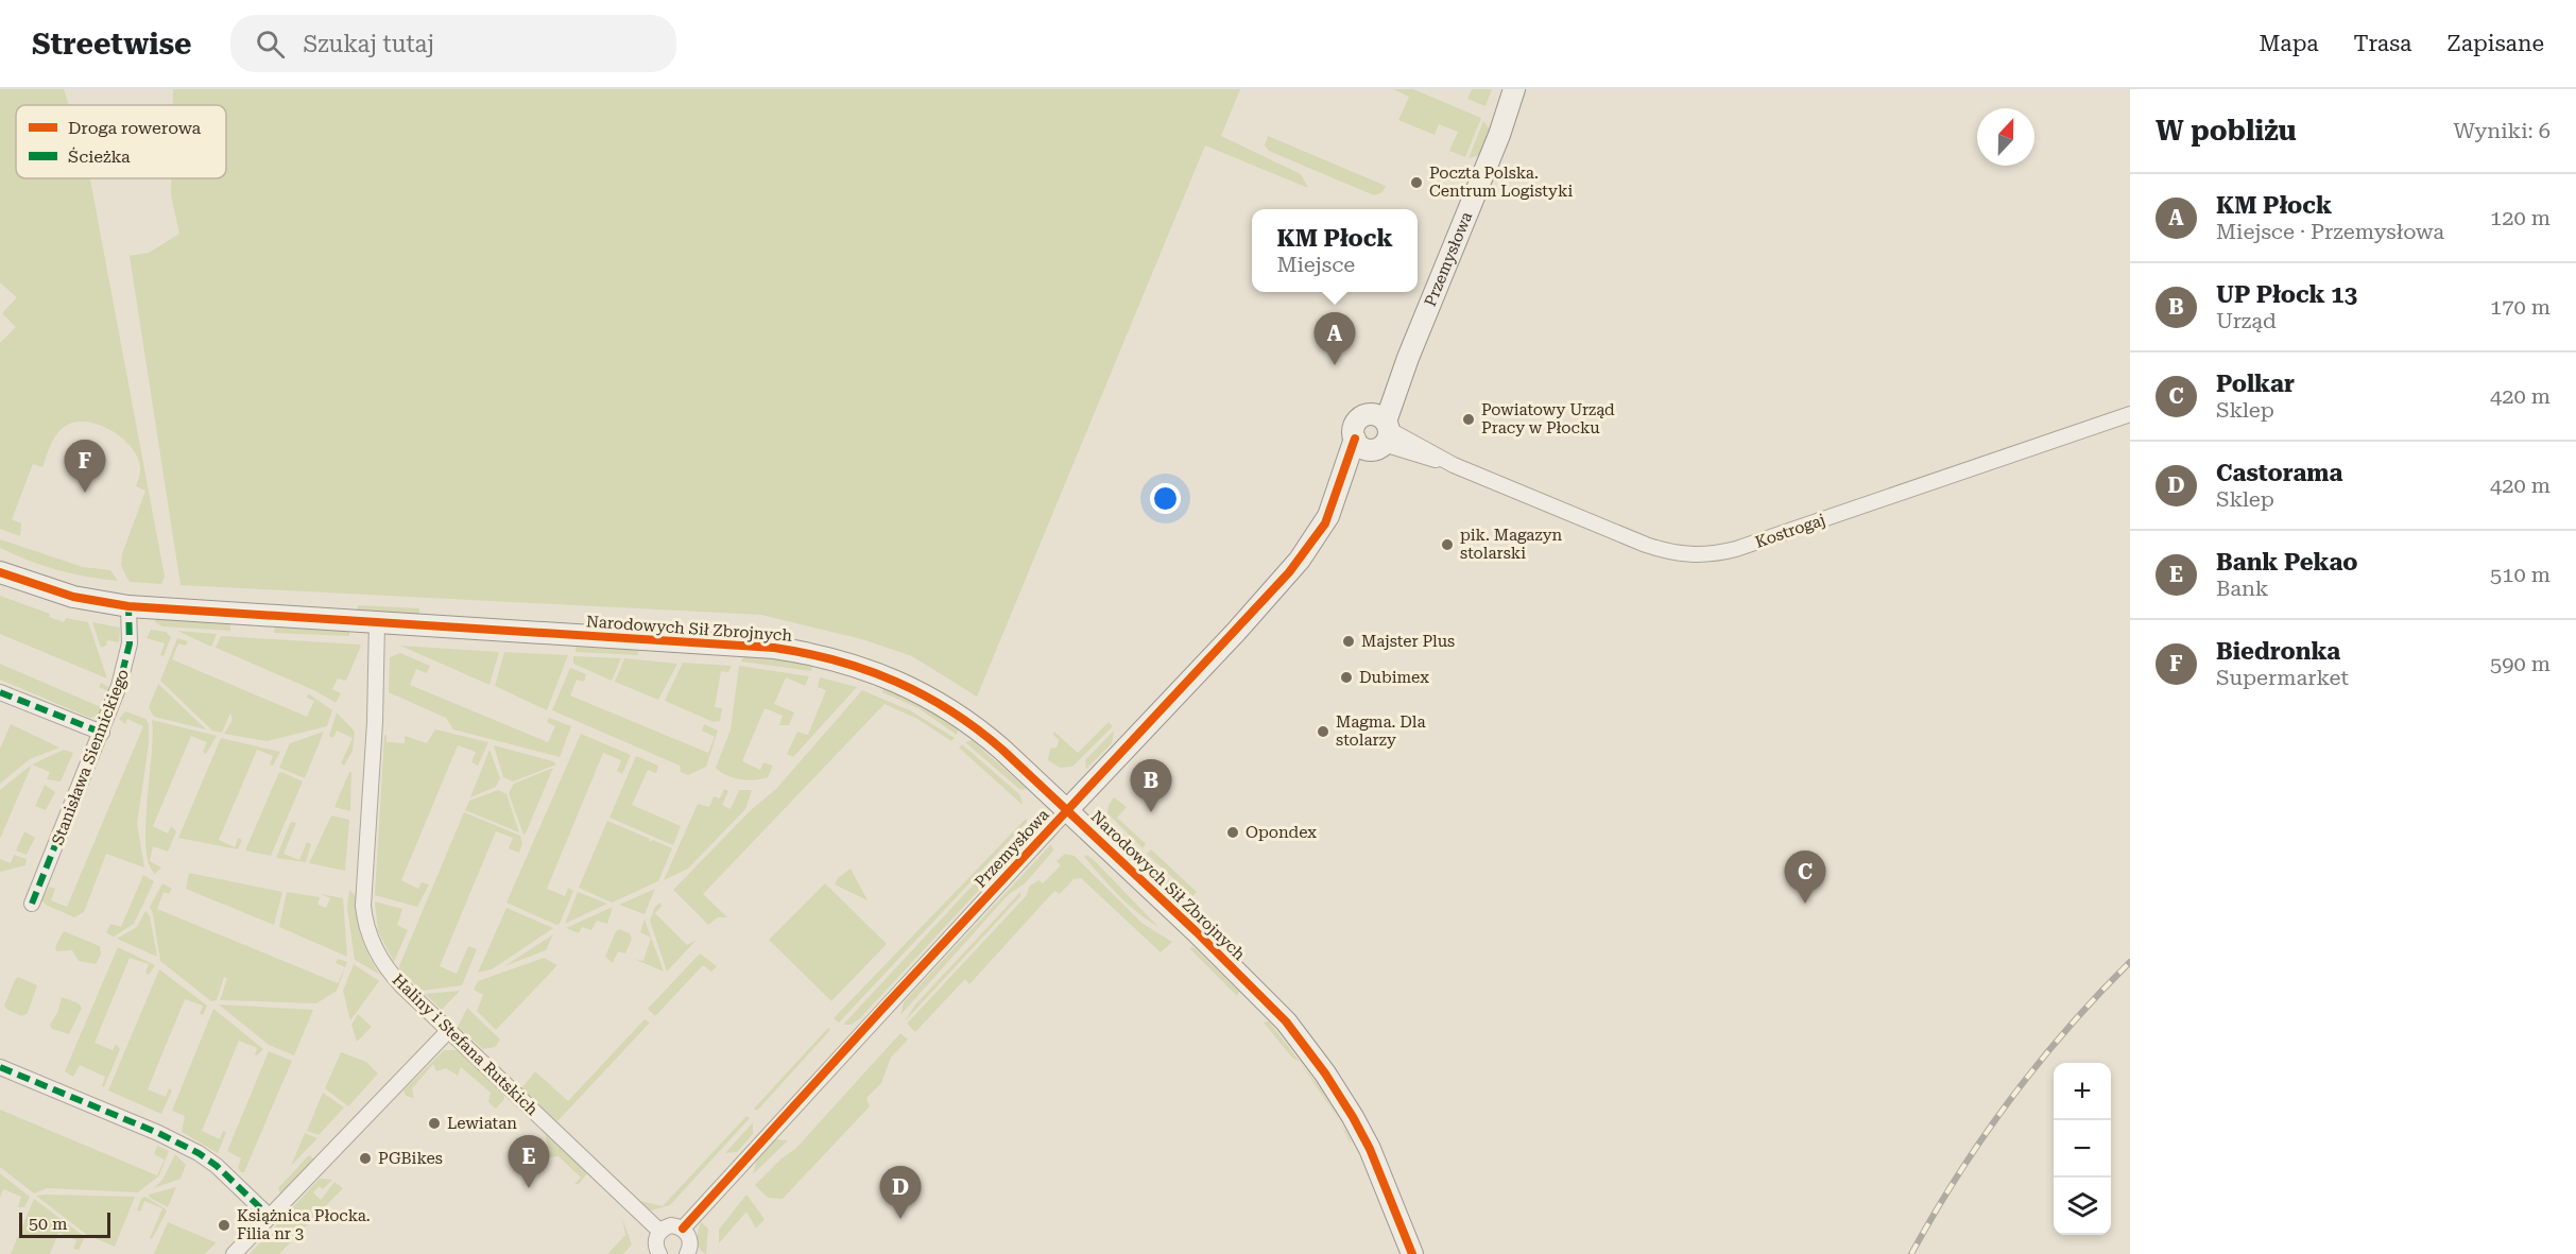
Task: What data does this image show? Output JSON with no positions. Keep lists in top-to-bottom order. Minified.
{"streets":{"street":["Przemysłowa","Kostrogaj","Narodowych Sił Zbrojnych","Stanisława Siennickiego","Haliny i Stefana Rutskich"]},"crossings":[["Przemysłowa","Kostrogaj"],["Przemysłowa","Narodowych Sił Zbrojnych"],["Narodowych Sił Zbrojnych","Stanisława Siennickiego"],["Narodowych Sił Zbrojnych","Haliny i Stefana Rutskich"]],"places":["Poczta Polska. Centrum Logistyki","Powiatowy Urząd Pracy w Płocku","pik. Magazyn stolarski","Majster Plus","Dubimex","Magma. Dla stolarzy","Opondex","Lewiatan","PGBikes","Książnica Płocka. Filia nr 3"],"legend":["Droga rowerowa","Ścieżka"],"scale_bar":"50 m","north":"top","page":{"header":"Streetwise","search":"Szukaj tutaj","nav":["Mapa","Trasa","Zapisane"],"heading":["W pobliżu","Wyniki: 6"],"list":[{"mark":"A","name":"KM Płock","note":"Miejsce · Przemysłowa","value":"120 m"},{"mark":"B","name":"UP Płock 13","note":"Urząd","value":"170 m"},{"mark":"C","name":"Polkar","note":"Sklep","value":"420 m"},{"mark":"D","name":"Castorama","note":"Sklep","value":"420 m"},{"mark":"E","name":"Bank Pekao","note":"Bank","value":"510 m"},{"mark":"F","name":"Biedronka","note":"Supermarket","value":"590 m"}],"popup":["KM Płock","Miejsce"],"pins":["A","F","B","C","E","D"],"map_buttons":["+","−"],"scale":"50 m"}}
